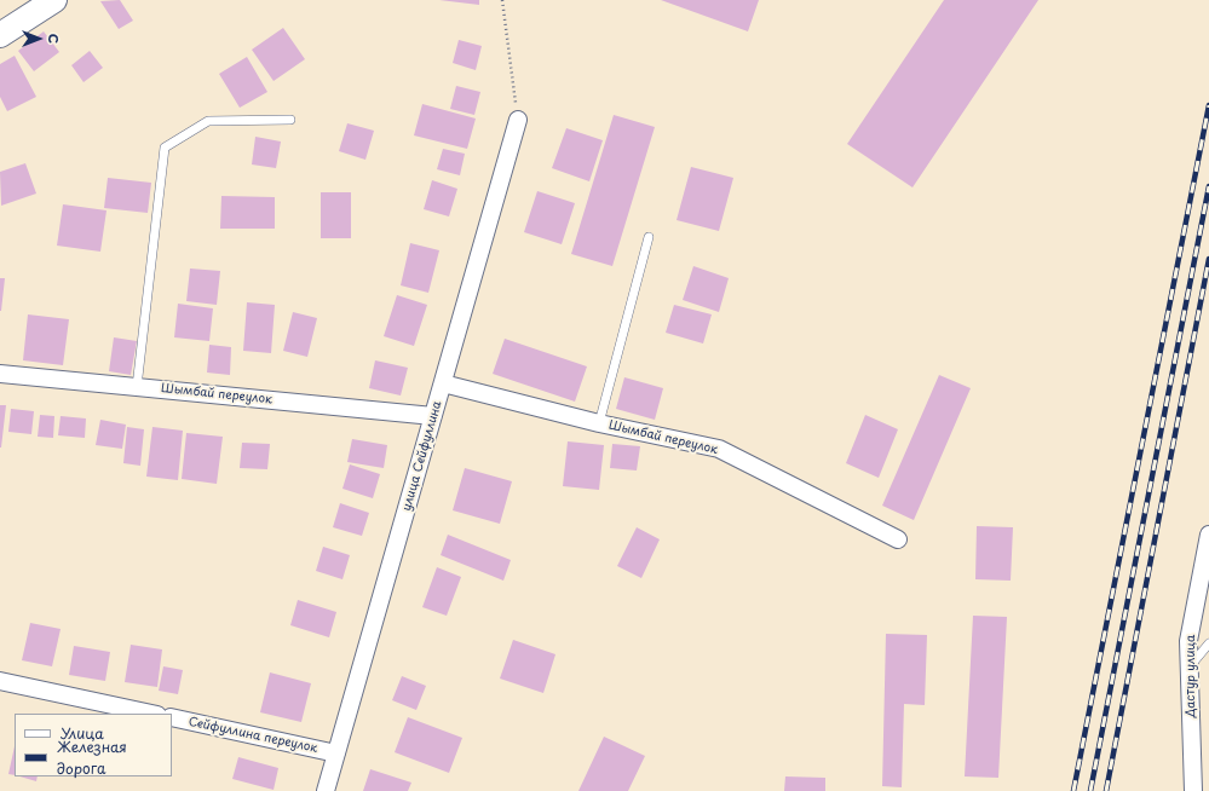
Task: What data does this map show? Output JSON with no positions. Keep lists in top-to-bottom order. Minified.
{"streets":{"street":["Шымбай переулок","улица Сейфуллина","Дастур улица","Сейфуллина переулок"]},"crossings":[["Шымбай переулок","улица Сейфуллина"],["улица Сейфуллина","Сейфуллина переулок"]],"legend":["Улица","Железная дорога"],"north":"right"}
